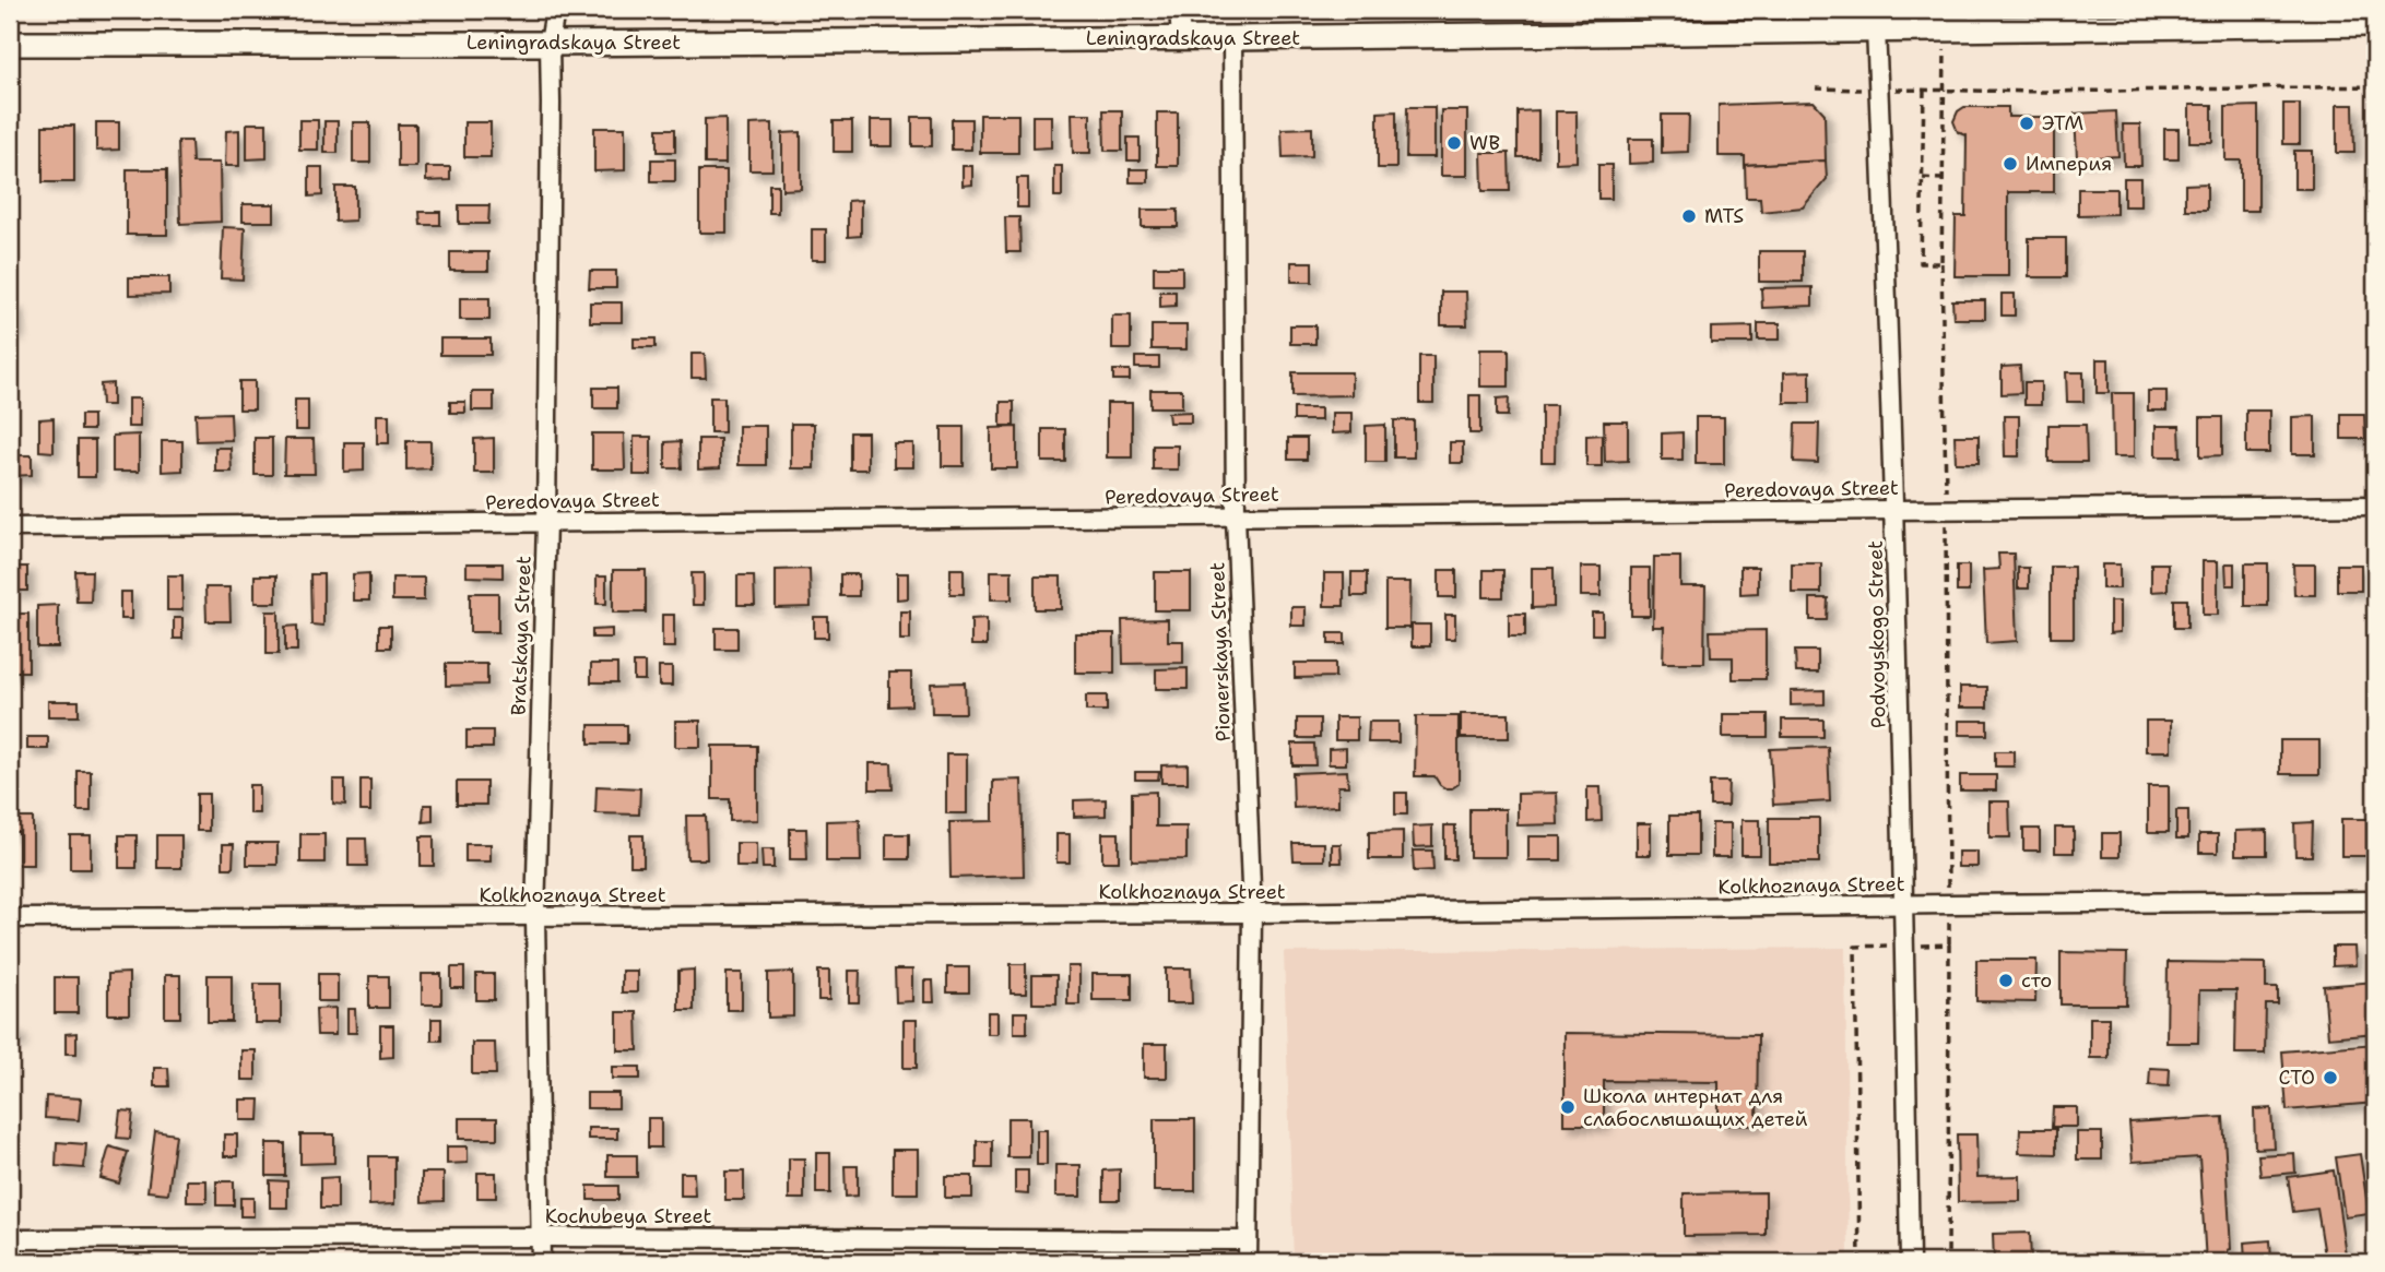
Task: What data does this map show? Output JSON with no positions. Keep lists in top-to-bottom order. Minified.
{"streets":{"street":["Leningradskaya Street","Peredovaya Street","Podvoyskogo Street","Bratskaya Street","Pionerskaya Street","Kolkhoznaya Street","Kochubeya Street"]},"crossings":[["Leningradskaya Street","Podvoyskogo Street"],["Leningradskaya Street","Bratskaya Street"],["Leningradskaya Street","Pionerskaya Street"],["Peredovaya Street","Podvoyskogo Street"],["Peredovaya Street","Bratskaya Street"],["Peredovaya Street","Pionerskaya Street"],["Podvoyskogo Street","Kolkhoznaya Street"],["Bratskaya Street","Kolkhoznaya Street"],["Bratskaya Street","Kochubeya Street"],["Pionerskaya Street","Kolkhoznaya Street"],["Pionerskaya Street","Kochubeya Street"]],"places":["ЭТМ","WB","Империя","MTS","сто","СТО","Школа интернат для слабослышащих детей"]}
